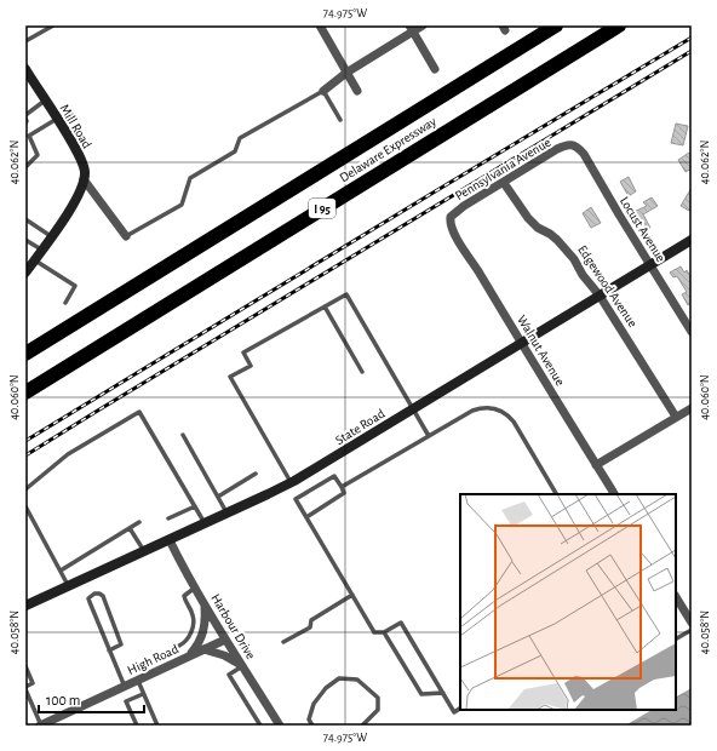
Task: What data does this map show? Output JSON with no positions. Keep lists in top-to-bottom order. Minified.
{"streets":{"highway":["Delaware Expressway","I 95"],"main road":["Mill Road","State Road"],"street":["Pennsylvania Avenue","Locust Avenue","Edgewood Avenue","Walnut Avenue","Harbour Drive","High Road"]},"crossings":[["Pennsylvania Avenue","Locust Avenue"],["Pennsylvania Avenue","Edgewood Avenue"],["Pennsylvania Avenue","Walnut Avenue"],["Locust Avenue","State Road"],["Edgewood Avenue","State Road"],["Walnut Avenue","State Road"],["State Road","Harbour Drive"],["Harbour Drive","High Road"]],"scale_bar":"100 m","coordinates":["74.975°W","40.062°N","40.060°N","40.058°N"]}
